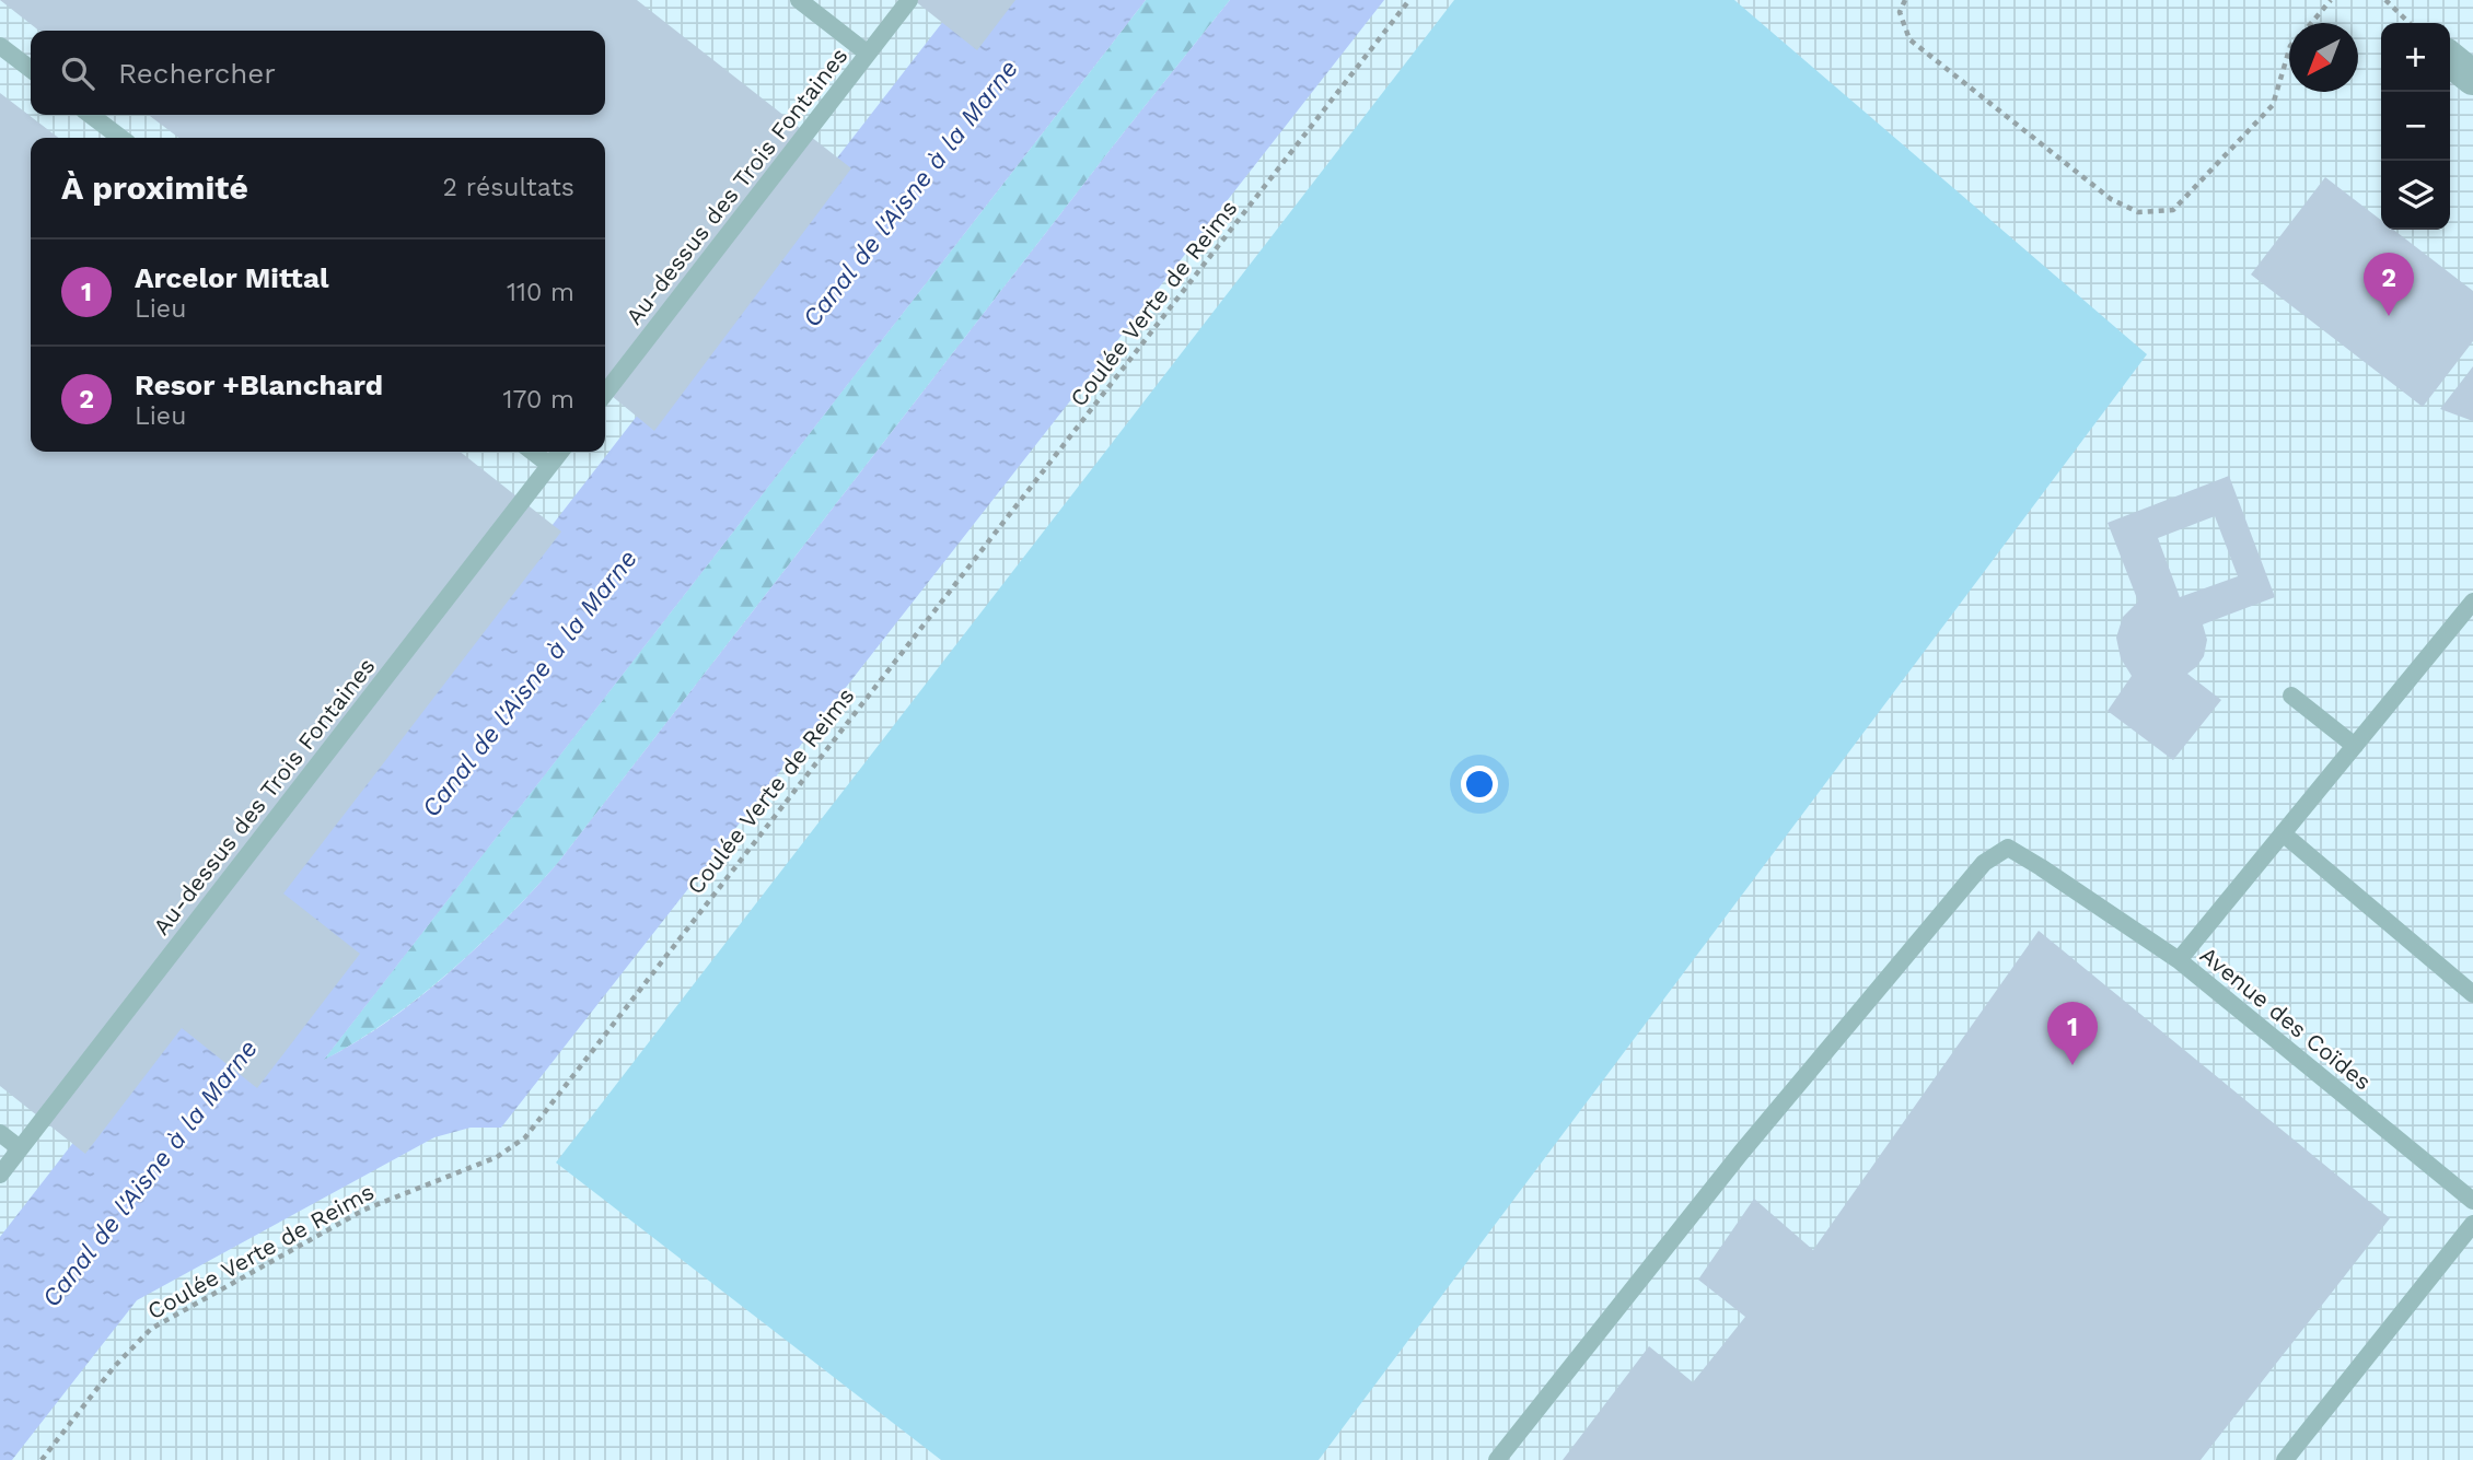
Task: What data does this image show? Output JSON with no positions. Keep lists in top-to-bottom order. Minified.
{"streets":{"lane":["Au-dessus des Trois Fontaines","Avenue des Coïdes"],"path":["Coulée Verte de Reims"]},"water":["Canal de l'Aisne à la Marne"],"north":"bottom left","page":{"map_buttons":["+","−"],"search":"Rechercher","heading":["À proximité","2 résultats"],"list":[{"mark":"1","name":"Arcelor Mittal","note":"Lieu","value":"110 m"},{"mark":"2","name":"Resor +Blanchard","note":"Lieu","value":"170 m"}],"pins":["2","1"]}}
